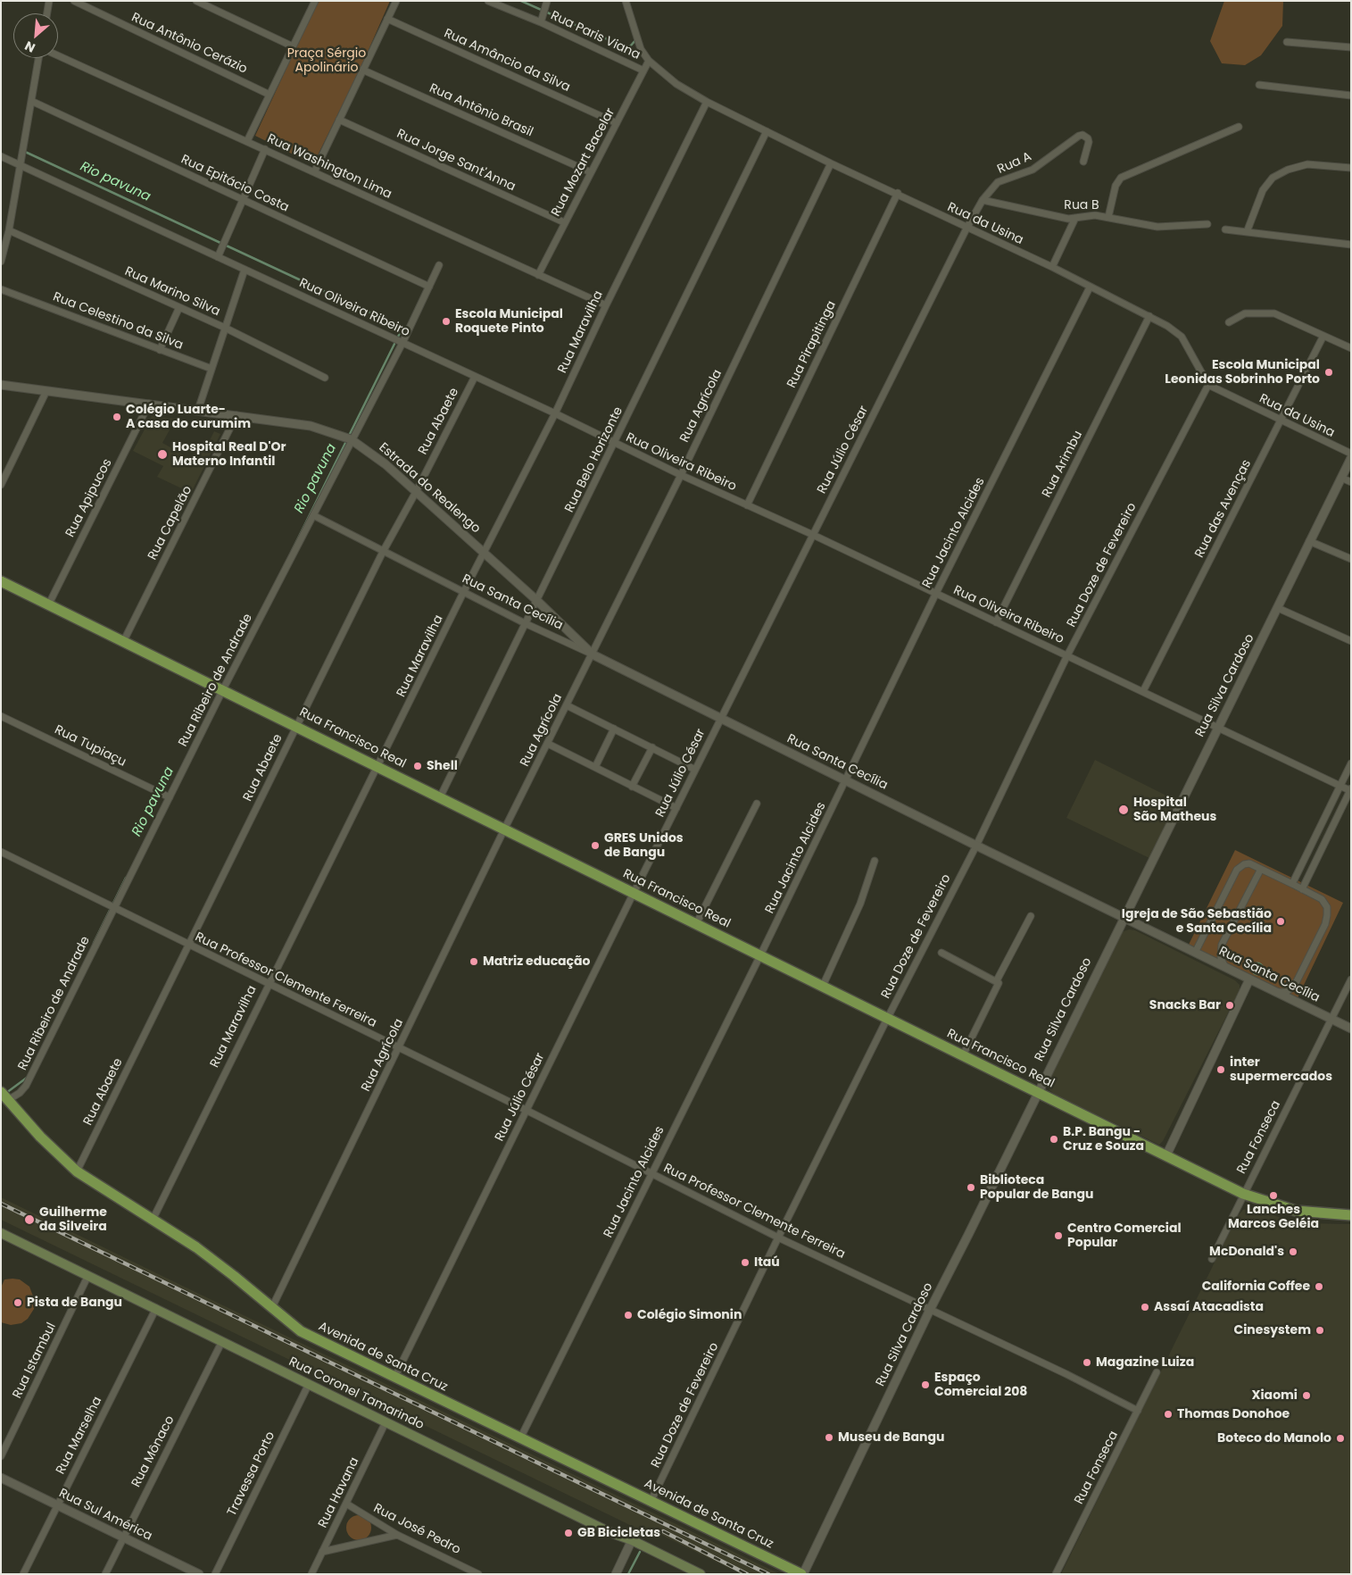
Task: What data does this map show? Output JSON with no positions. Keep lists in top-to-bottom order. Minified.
{"streets":{"main road":["Rua Francisco Real","Avenida de Santa Cruz","Rua Coronel Tamarindo"],"street":["Rua Paris Viana","Rua Antônio Cerázio","Rua Amâncio da Silva","Rua Antônio Brasil","Rua Jorge Sant'Anna","Rua Mozart Bacelar","Rua A","Rua Washington Lima","Rua Epitácio Costa","Rua B","Rua da Usina","Rua Marino Silva","Rua Oliveira Ribeiro","Rua Celestino da Silva","Rua Maravilha","Rua Pirapitinga","Rua Agrícola","Rua Abaete","Rua Júlio César","Rua Belo Horizonte","Rua Arimbu","Estrada do Realengo","Rua Apipucos","Rua das Avenças","Rua Capelão","Rua Jacinto Alcides","Rua Doze de Fevereiro","Rua Santa Cecília","Rua Ribeiro de Andrade","Rua Silva Cardoso","Rua Tupiaçu","Rua Professor Clemente Ferreira","Rua Fonseca","Rua Istambul","Rua Marselha","Rua Mônaco","Travessa Porto","Rua Havana","Rua Sul América","Rua José Pedro"]},"crossings":[["Rua Paris Viana","Rua Mozart Bacelar"],["Rua Amâncio da Silva","Rua Mozart Bacelar"],["Rua Antônio Brasil","Rua Mozart Bacelar"],["Rua Jorge Sant'Anna","Rua Mozart Bacelar"],["Rua Mozart Bacelar","Rua Washington Lima"],["Rua Mozart Bacelar","Rua da Usina"],["Rua A","Rua B"],["Rua A","Rua da Usina"],["Rua A","Rua Júlio César"],["Rua Washington Lima","Rua Maravilha"],["Rua Epitácio Costa","Rua Ribeiro de Andrade"],["Rua da Usina","Rua Maravilha"],["Rua da Usina","Rua Pirapitinga"],["Rua da Usina","Rua Agrícola"],["Rua da Usina","Rua Júlio César"],["Rua da Usina","Rua Belo Horizonte"],["Rua da Usina","Rua Arimbu"],["Rua da Usina","Rua das Avenças"],["Rua da Usina","Rua Jacinto Alcides"],["Rua da Usina","Rua Doze de Fevereiro"],["Rua Oliveira Ribeiro","Rua Maravilha"],["Rua Oliveira Ribeiro","Rua Pirapitinga"],["Rua Oliveira Ribeiro","Rua Agrícola"],["Rua Oliveira Ribeiro","Rua Abaete"],["Rua Oliveira Ribeiro","Rua Júlio César"],["Rua Oliveira Ribeiro","Rua Belo Horizonte"],["Rua Oliveira Ribeiro","Rua Arimbu"],["Rua Oliveira Ribeiro","Rua das Avenças"],["Rua Oliveira Ribeiro","Rua Jacinto Alcides"],["Rua Oliveira Ribeiro","Rua Doze de Fevereiro"],["Rua Oliveira Ribeiro","Rua Ribeiro de Andrade"],["Rua Oliveira Ribeiro","Rua Silva Cardoso"],["Rua Maravilha","Estrada do Realengo"],["Rua Maravilha","Rua Santa Cecília"],["Rua Maravilha","Rua Francisco Real"],["Rua Maravilha","Rua Professor Clemente Ferreira"],["Rua Maravilha","Avenida de Santa Cruz"],["Rua Agrícola","Estrada do Realengo"],["Rua Agrícola","Rua Santa Cecília"],["Rua Agrícola","Rua Francisco Real"],["Rua Agrícola","Rua Professor Clemente Ferreira"],["Rua Agrícola","Avenida de Santa Cruz"],["Rua Abaete","Estrada do Realengo"],["Rua Abaete","Rua Santa Cecília"],["Rua Abaete","Rua Francisco Real"],["Rua Abaete","Rua Professor Clemente Ferreira"],["Rua Abaete","Avenida de Santa Cruz"],["Rua Júlio César","Rua Santa Cecília"],["Rua Júlio César","Rua Francisco Real"],["Rua Júlio César","Rua Professor Clemente Ferreira"],["Rua Júlio César","Avenida de Santa Cruz"],["Rua Belo Horizonte","Estrada do Realengo"],["Rua Belo Horizonte","Rua Santa Cecília"],["Rua Belo Horizonte","Rua Francisco Real"],["Estrada do Realengo","Rua Apipucos"],["Estrada do Realengo","Rua Capelão"],["Estrada do Realengo","Rua Santa Cecília"],["Estrada do Realengo","Rua Ribeiro de Andrade"],["Rua Apipucos","Rua Francisco Real"],["Rua Capelão","Rua Francisco Real"],["Rua Jacinto Alcides","Rua Santa Cecília"],["Rua Jacinto Alcides","Rua Francisco Real"],["Rua Jacinto Alcides","Rua Professor Clemente Ferreira"],["Rua Jacinto Alcides","Avenida de Santa Cruz"],["Rua Doze de Fevereiro","Rua Santa Cecília"],["Rua Doze de Fevereiro","Rua Francisco Real"],["Rua Doze de Fevereiro","Rua Professor Clemente Ferreira"],["Rua Doze de Fevereiro","Avenida de Santa Cruz"],["Rua Santa Cecília","Rua Ribeiro de Andrade"],["Rua Santa Cecília","Rua Silva Cardoso"],["Rua Santa Cecília","Rua Fonseca"],["Rua Ribeiro de Andrade","Rua Francisco Real"],["Rua Ribeiro de Andrade","Rua Tupiaçu"],["Rua Ribeiro de Andrade","Rua Professor Clemente Ferreira"],["Rua Ribeiro de Andrade","Avenida de Santa Cruz"],["Rua Silva Cardoso","Rua Francisco Real"],["Rua Silva Cardoso","Rua Professor Clemente Ferreira"],["Rua Silva Cardoso","Avenida de Santa Cruz"],["Rua Francisco Real","Rua Fonseca"],["Rua Professor Clemente Ferreira","Rua Fonseca"],["Rua Istambul","Rua Coronel Tamarindo"],["Rua Coronel Tamarindo","Rua Marselha"],["Rua Coronel Tamarindo","Rua Mônaco"],["Rua Coronel Tamarindo","Travessa Porto"],["Rua Coronel Tamarindo","Rua Havana"],["Rua Marselha","Rua Sul América"],["Rua Mônaco","Rua Sul América"],["Rua Havana","Rua José Pedro"]],"water":["Rio pavuna"],"parks":["Praça Sérgio Apolinário"],"places":["Escola Municipal Roquete Pinto","Escola Municipal Leonidas Sobrinho Porto","Colégio Luarte- A casa do curumim","Hospital Real D'Or Materno Infantil","Shell","Hospital São Matheus","GRES Unidos de Bangu","Igreja de São Sebastião e Santa Cecília","Matriz educação","Snacks Bar","inter supermercados","B.P. Bangu - Cruz e Souza","Biblioteca Popular de Bangu","Lanches Marcos Geléia","Guilherme da Silveira","Centro Comercial Popular","McDonald's","Itaú","California Coffee","Pista de Bangu","Assaí Atacadista","Colégio Simonin","Cinesystem","Magazine Luiza","Espaço Comercial 208","Xiaomi","Thomas Donohoe","Museu de Bangu","Boteco do Manolo","GB Bicicletas"],"north":"bottom left"}
